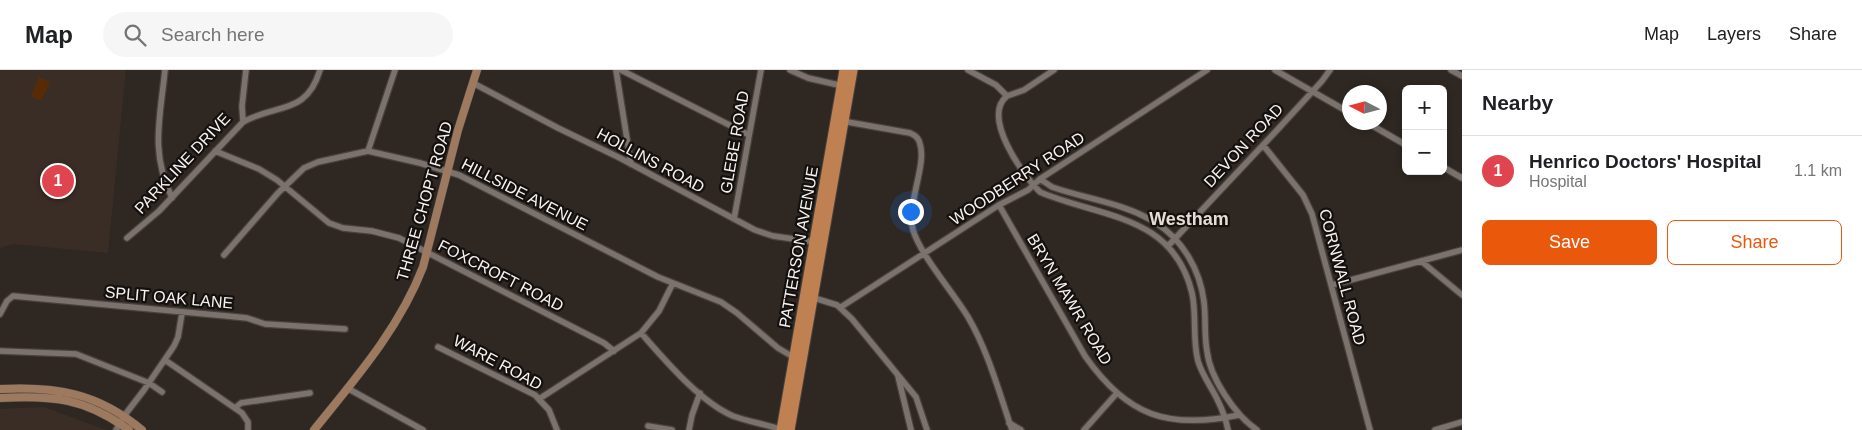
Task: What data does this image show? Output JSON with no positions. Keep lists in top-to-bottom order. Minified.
{"streets":{"main road":["THREE CHOPT ROAD","PATTERSON AVENUE"],"street":["GLEBE ROAD","DEVON ROAD","HOLLINS ROAD","PARKLINE DRIVE","WOODBERRY ROAD","HILLSIDE AVENUE","FOXCROFT ROAD","CORNWALL ROAD","SPLIT OAK LANE","BRYN MAWR ROAD","WARE ROAD"]},"crossings":[["GLEBE ROAD","HOLLINS ROAD"],["DEVON ROAD","CORNWALL ROAD"],["HOLLINS ROAD","THREE CHOPT ROAD"],["HOLLINS ROAD","PATTERSON AVENUE"],["PARKLINE DRIVE","FOXCROFT ROAD"],["WOODBERRY ROAD","BRYN MAWR ROAD"],["HILLSIDE AVENUE","THREE CHOPT ROAD"],["HILLSIDE AVENUE","PATTERSON AVENUE"],["HILLSIDE AVENUE","FOXCROFT ROAD"],["THREE CHOPT ROAD","FOXCROFT ROAD"]],"districts":["Westham"],"north":"left","page":{"header":"Map","search":"Search here","nav":["Map","Layers","Share"],"heading":"Nearby","map_buttons":["+","−"],"list":[{"mark":"1","name":"Henrico Doctors' Hospital","note":"Hospital","value":"1.1 km"}],"pins":"1","buttons":["Save","Share"]}}
